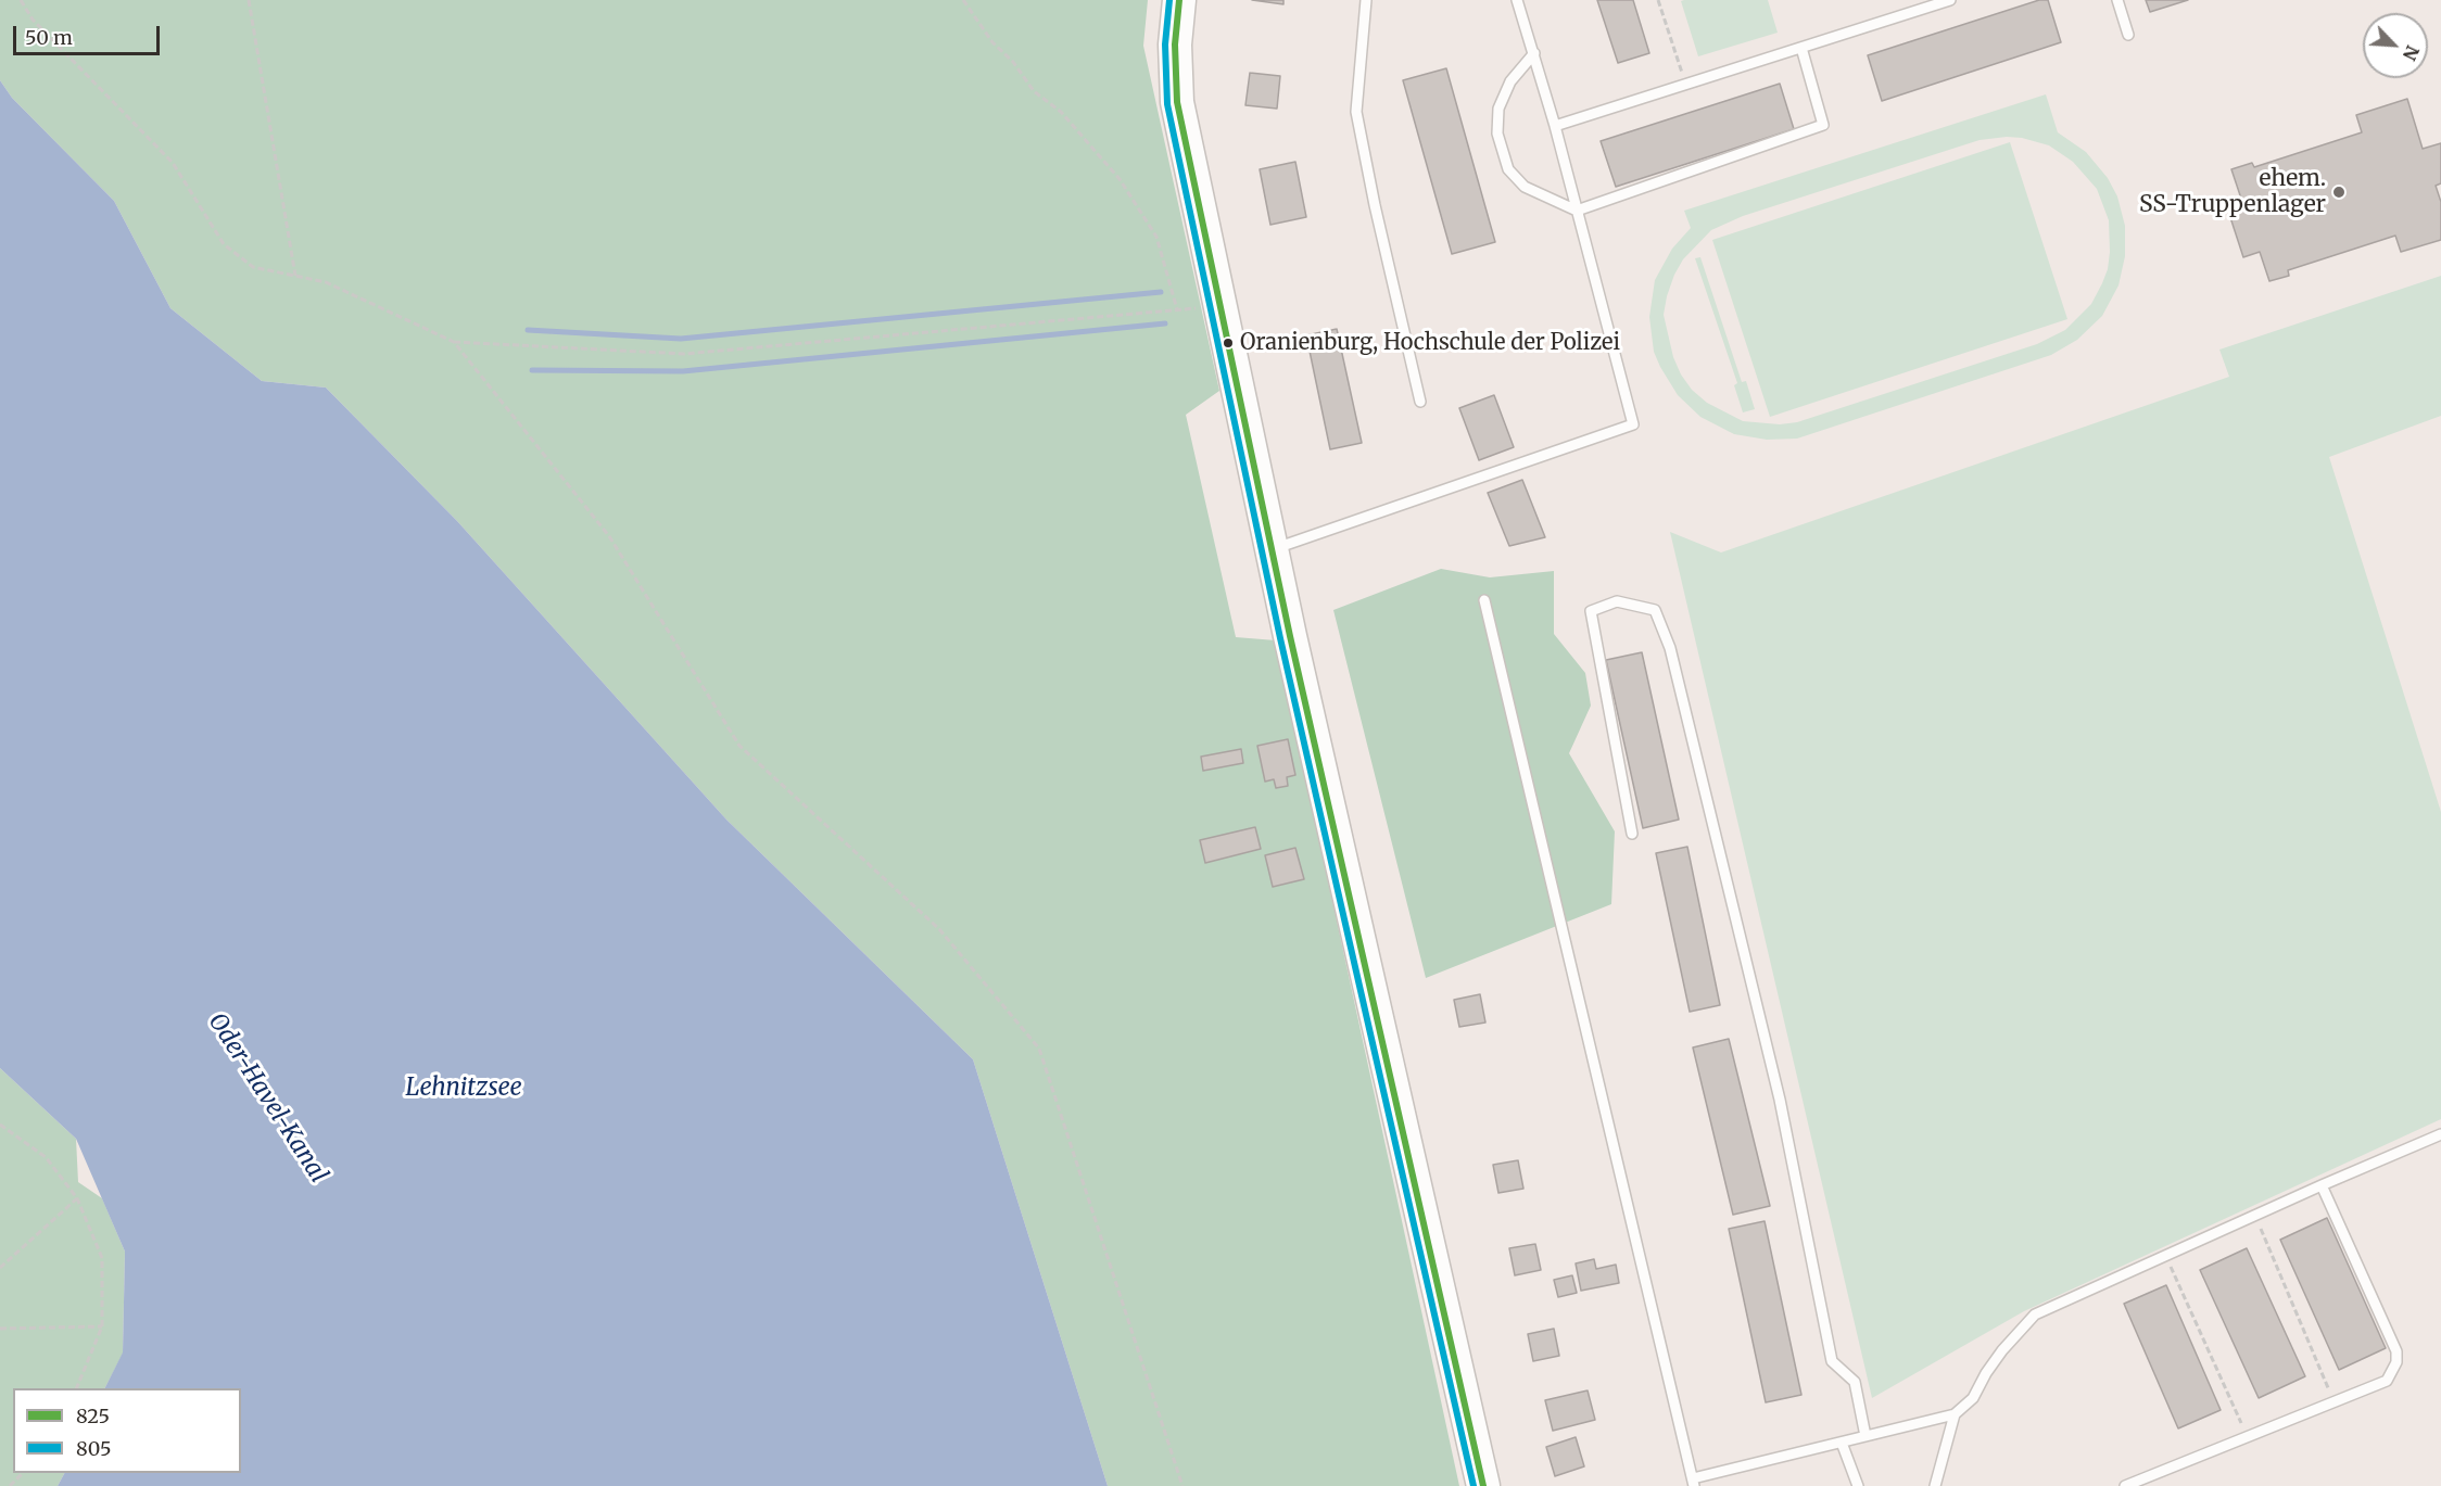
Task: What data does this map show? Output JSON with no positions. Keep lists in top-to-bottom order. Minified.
{"water":["Lehnitzsee","Oder-Havel-Kanal"],"places":["ehem. SS-Truppenlager","Oranienburg, Hochschule der Polizei"],"lines":["transit line 825","transit line 805"],"legend":["825","805"],"scale_bar":"50 m","north":"bottom right"}
